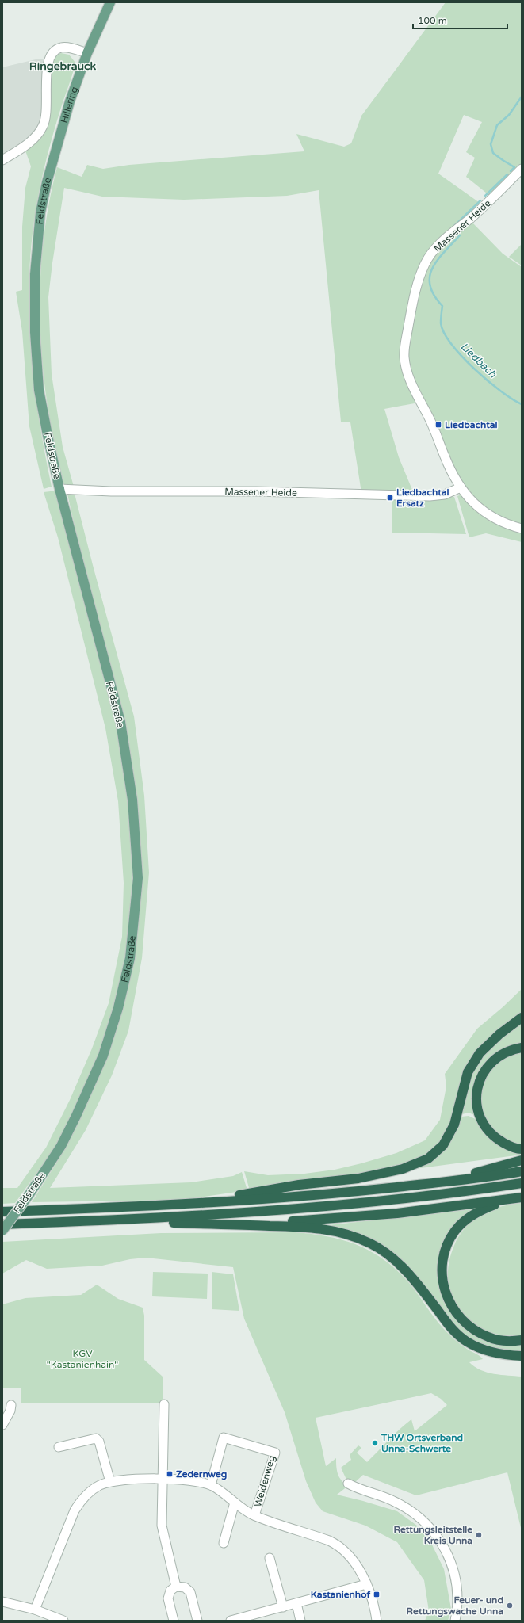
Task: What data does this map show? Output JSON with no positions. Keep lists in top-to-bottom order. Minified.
{"streets":{"main road":["Hillering","Feldstraße"],"street":["Massener Heide","Weidenweg"]},"crossings":[["Hillering","Feldstraße"],["Feldstraße","Massener Heide"]],"districts":["Ringebrauck"],"water":["Liedbach"],"parks":["KGV \"Kastanienhain\""],"places":{"transit":["Liedbachtal","Liedbachtal Ersatz","Zedernweg","Kastanienhof"],"other":["THW Ortsverband Unna-Schwerte","Rettungsleitstelle Kreis Unna","Feuer- und Rettungswache Unna"]},"scale_bar":"100 m"}
